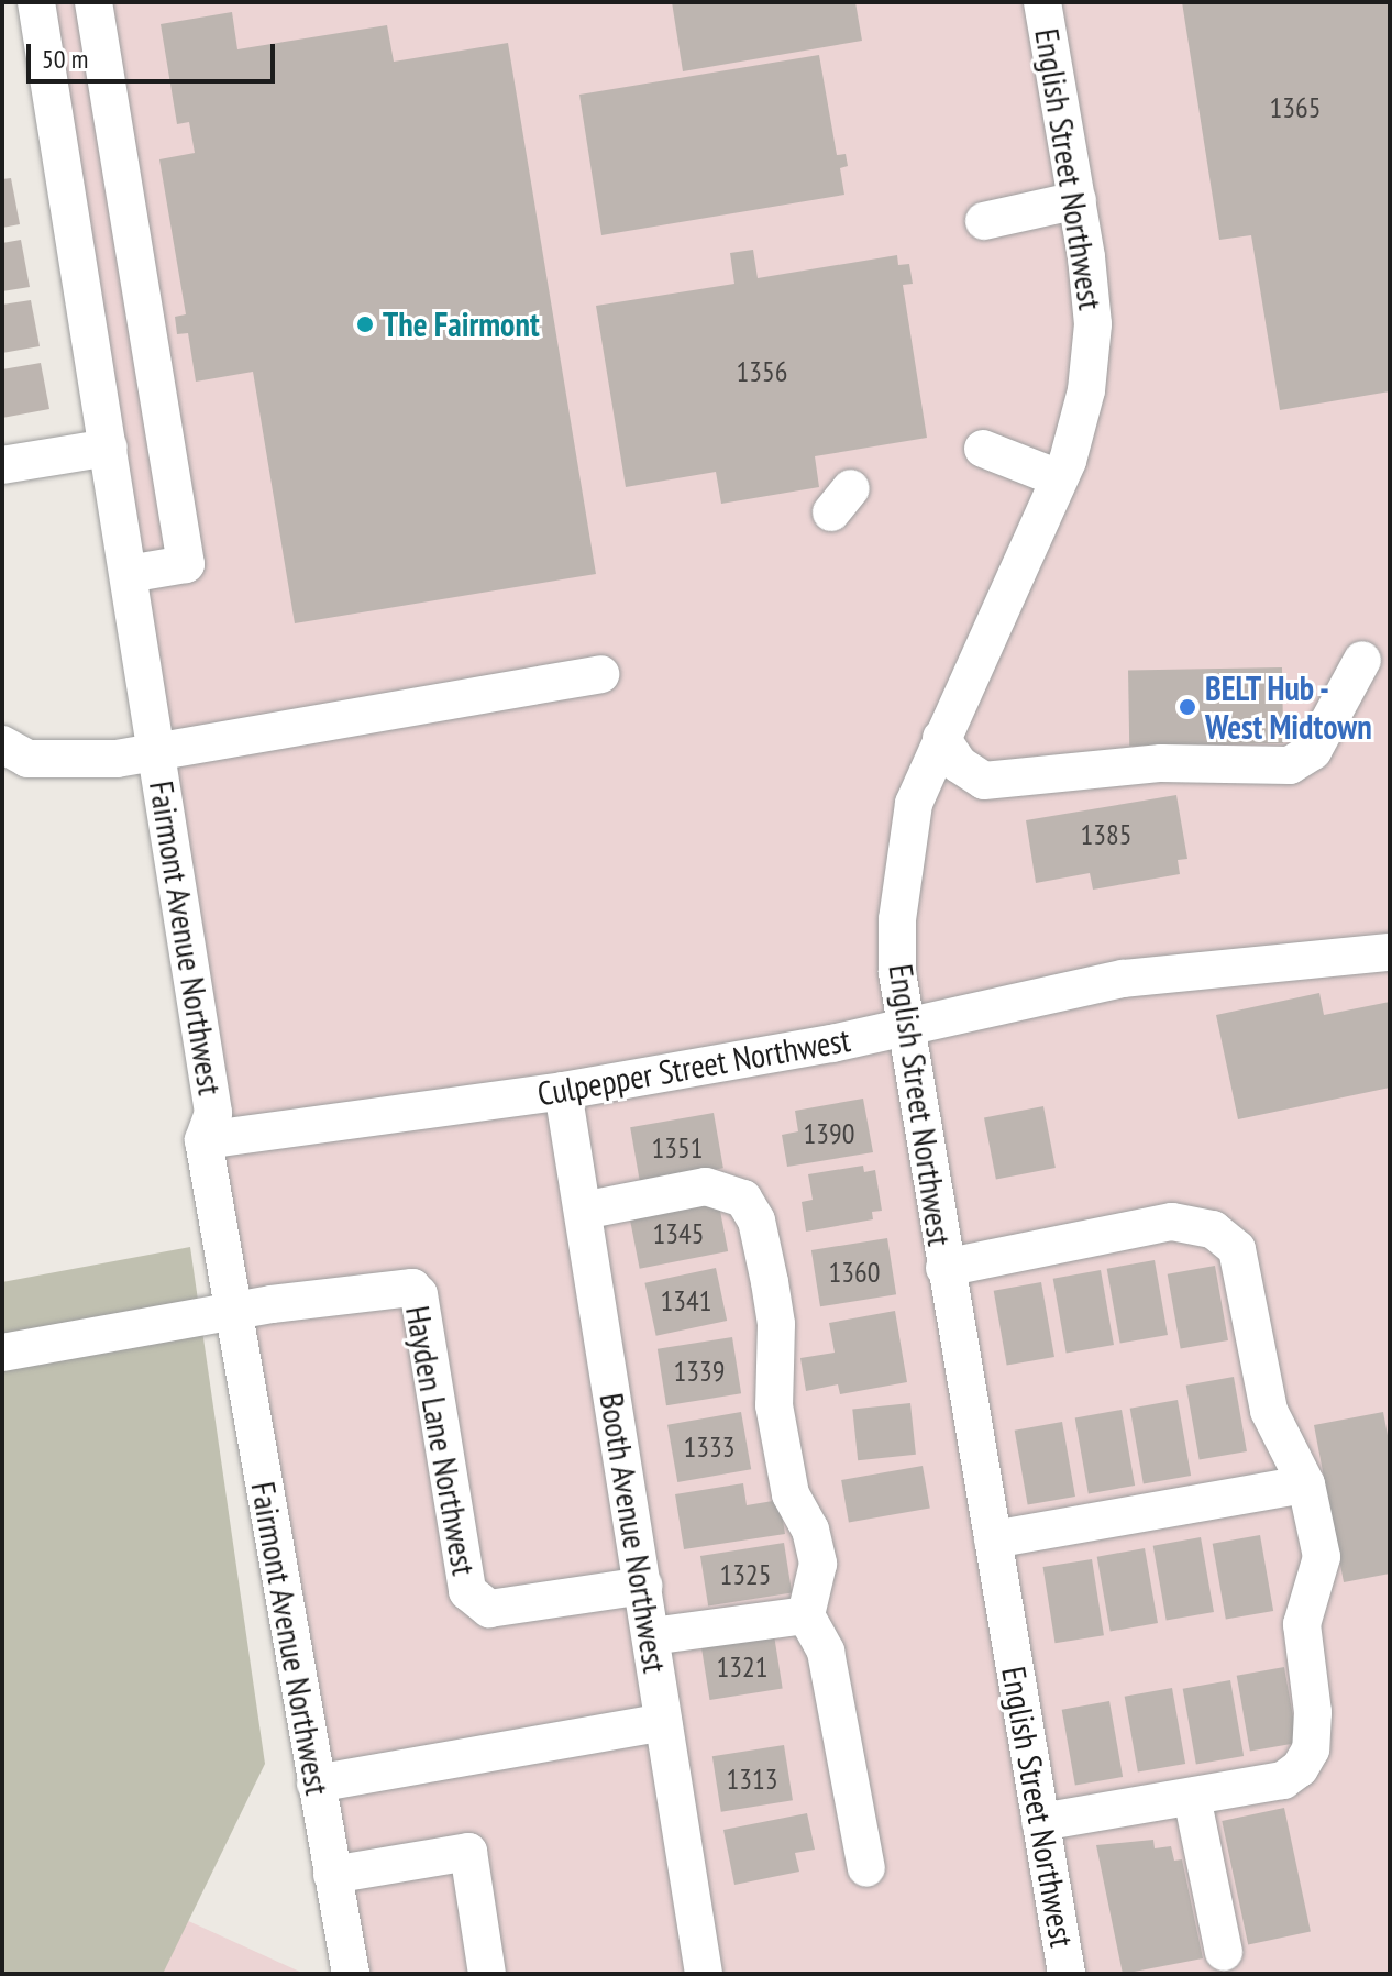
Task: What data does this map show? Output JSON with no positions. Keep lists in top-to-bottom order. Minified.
{"streets":{"street":["English Street Northwest","Fairmont Avenue Northwest","Culpepper Street Northwest","Hayden Lane Northwest","Booth Avenue Northwest"]},"crossings":[["English Street Northwest","Culpepper Street Northwest"],["Fairmont Avenue Northwest","Culpepper Street Northwest"],["Fairmont Avenue Northwest","Hayden Lane Northwest"],["Culpepper Street Northwest","Booth Avenue Northwest"],["Hayden Lane Northwest","Booth Avenue Northwest"]],"places":["The Fairmont","BELT Hub - West Midtown"],"house_numbers":["1365","1356","1385","1390","1351","1345","1360","1341","1339","1333","1325","1321","1313"],"scale_bar":"50 m"}
